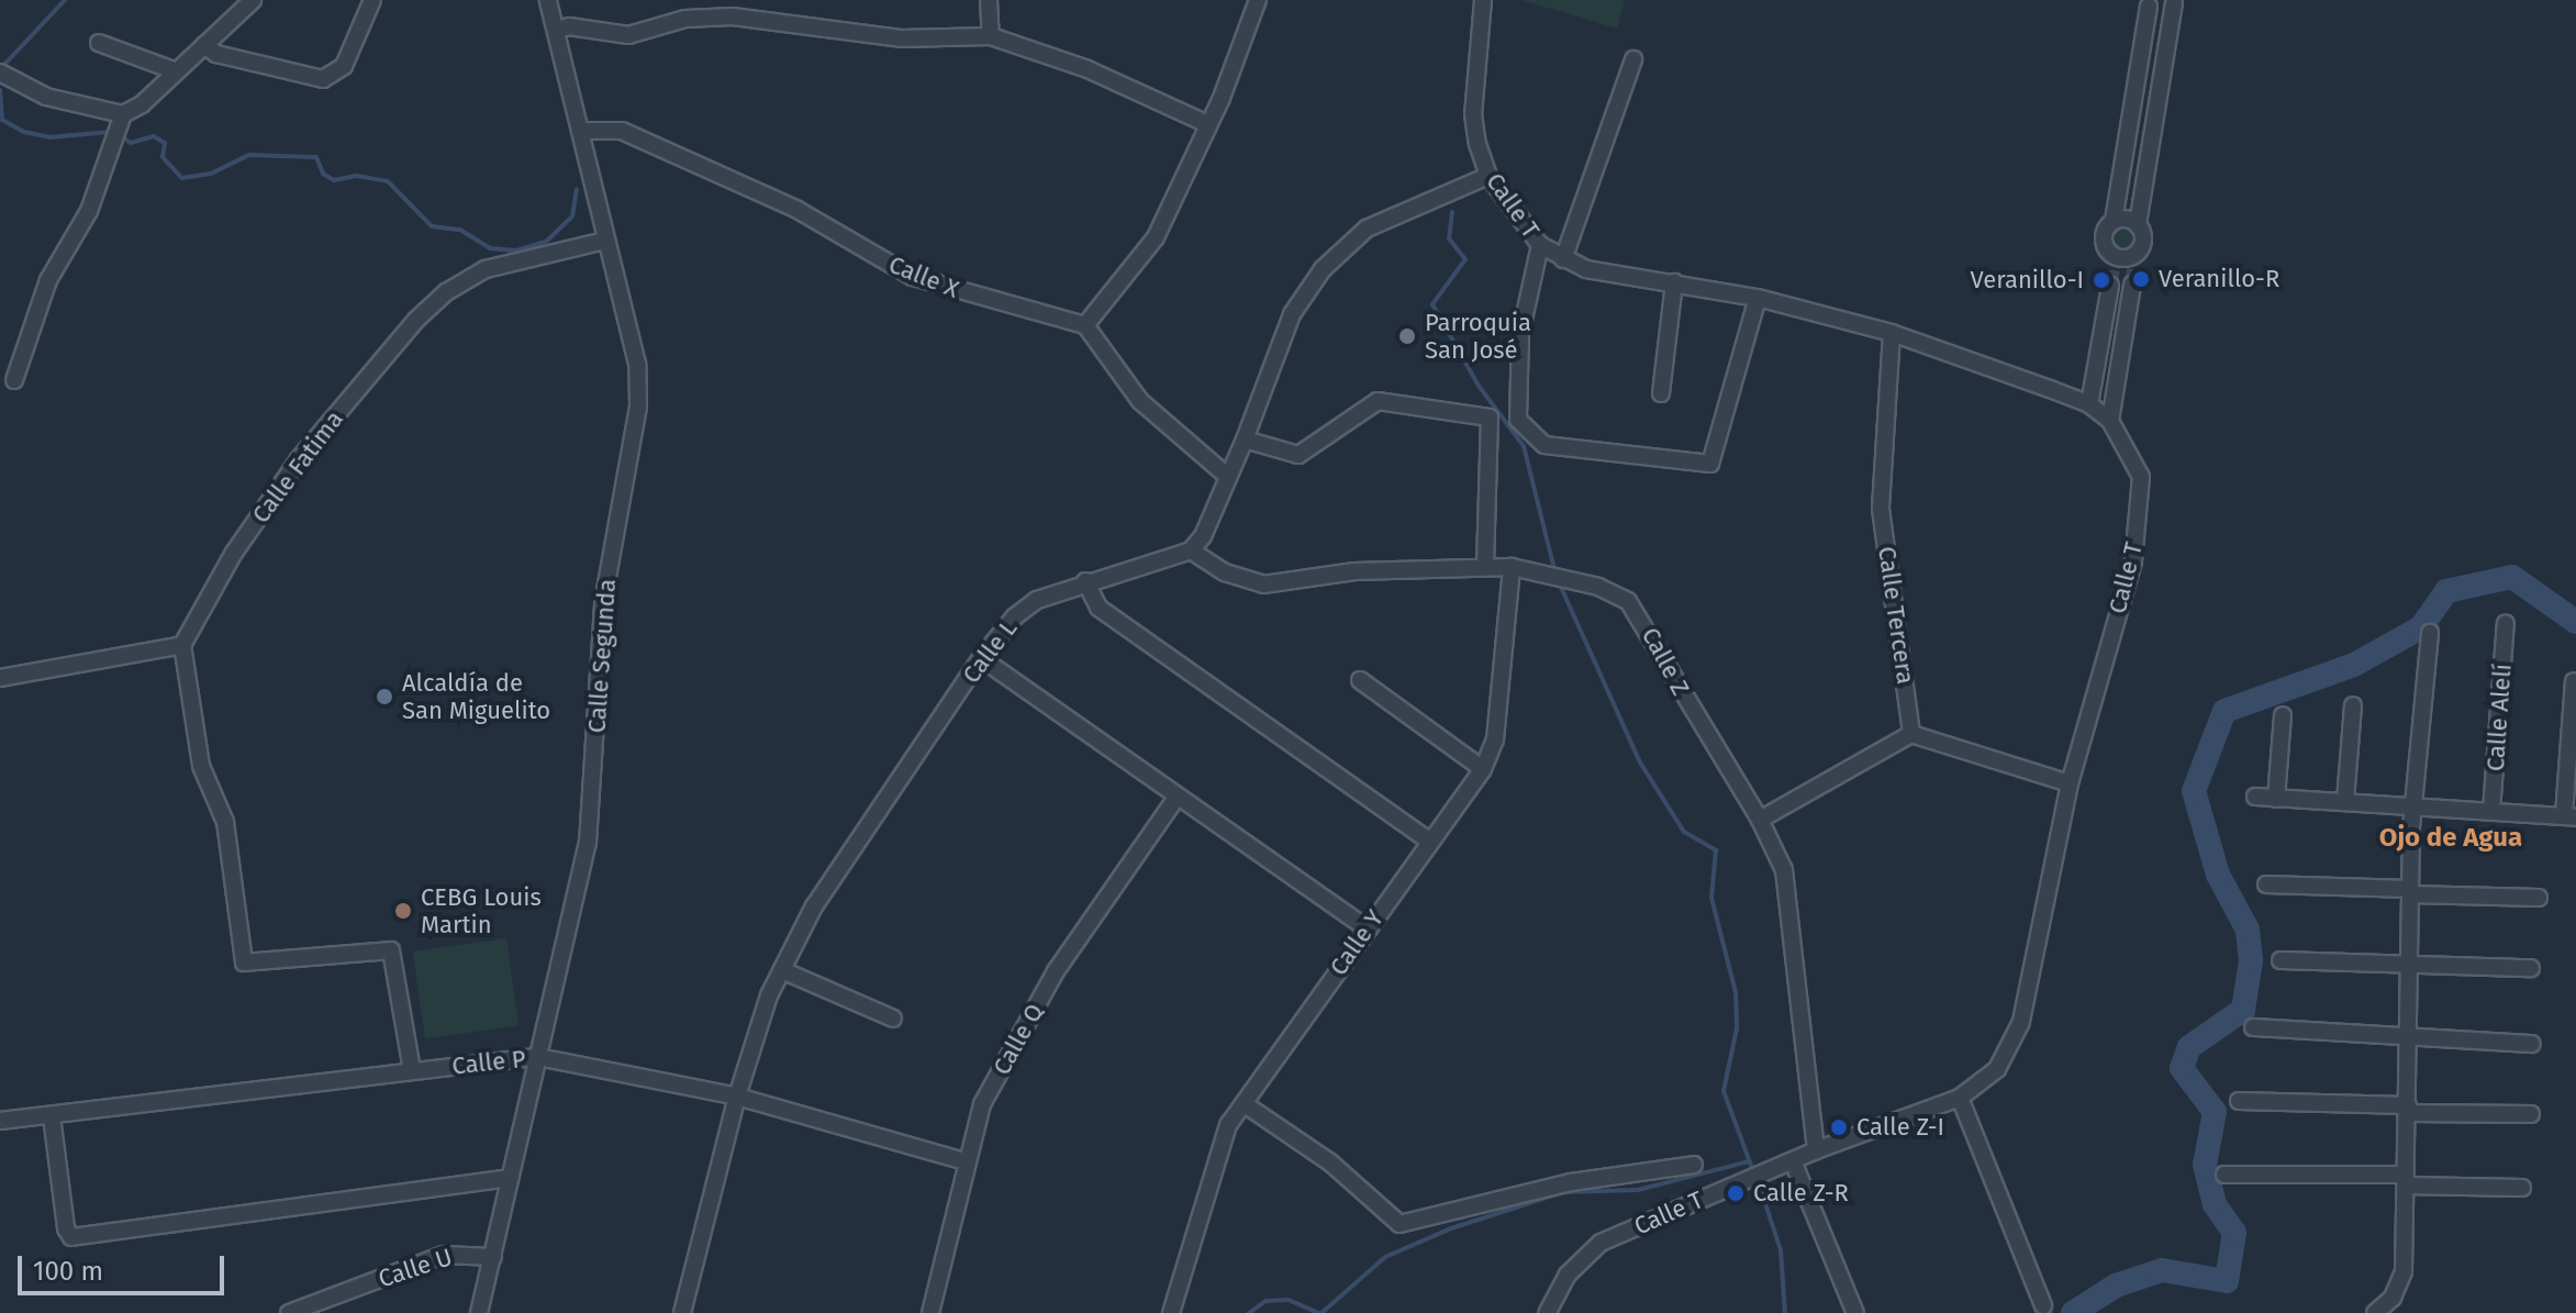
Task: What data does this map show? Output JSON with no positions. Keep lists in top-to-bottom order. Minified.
{"streets":{"street":["Calle T","Calle X","Calle Fatima","Calle Tercera","Calle L","Calle Segunda","Calle Z","Calle Alelí","Calle Y","Calle Q","Calle P","Calle U"]},"crossings":[["Calle T","Calle Tercera"],["Calle T","Calle Z"],["Calle X","Calle Segunda"],["Calle Fatima","Calle Segunda"],["Calle L","Calle Z"],["Calle L","Calle P"],["Calle Segunda","Calle P"],["Calle Segunda","Calle U"],["Calle Z","Calle Y"],["Calle Q","Calle P"]],"districts":["Ojo de Agua"],"places":["Veranillo-R","Veranillo-I","Parroquia San José","Alcaldía de San Miguelito","CEBG Louis Martin","Calle Z-I","Calle Z-R"],"scale_bar":"100 m"}
